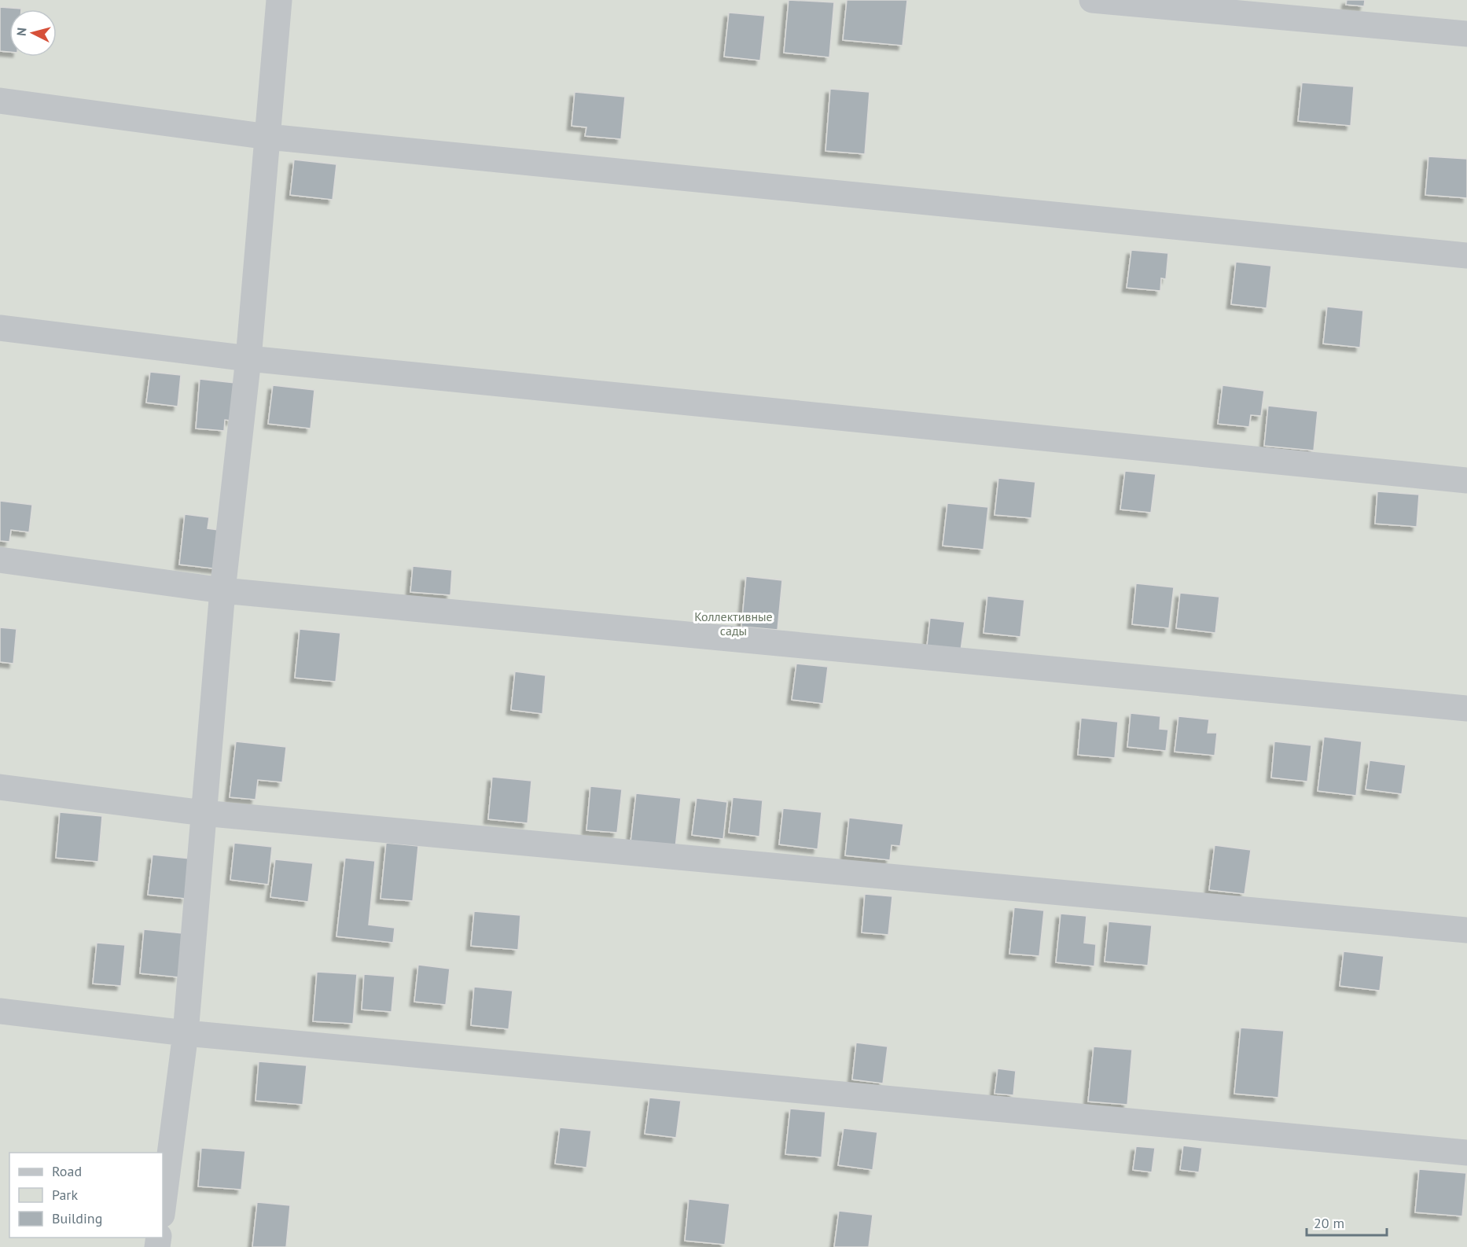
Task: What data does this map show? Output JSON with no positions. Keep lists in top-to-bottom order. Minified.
{"parks":["Коллективные сады"],"legend":["Road","Park","Building"],"scale_bar":"20 m","north":"left"}
